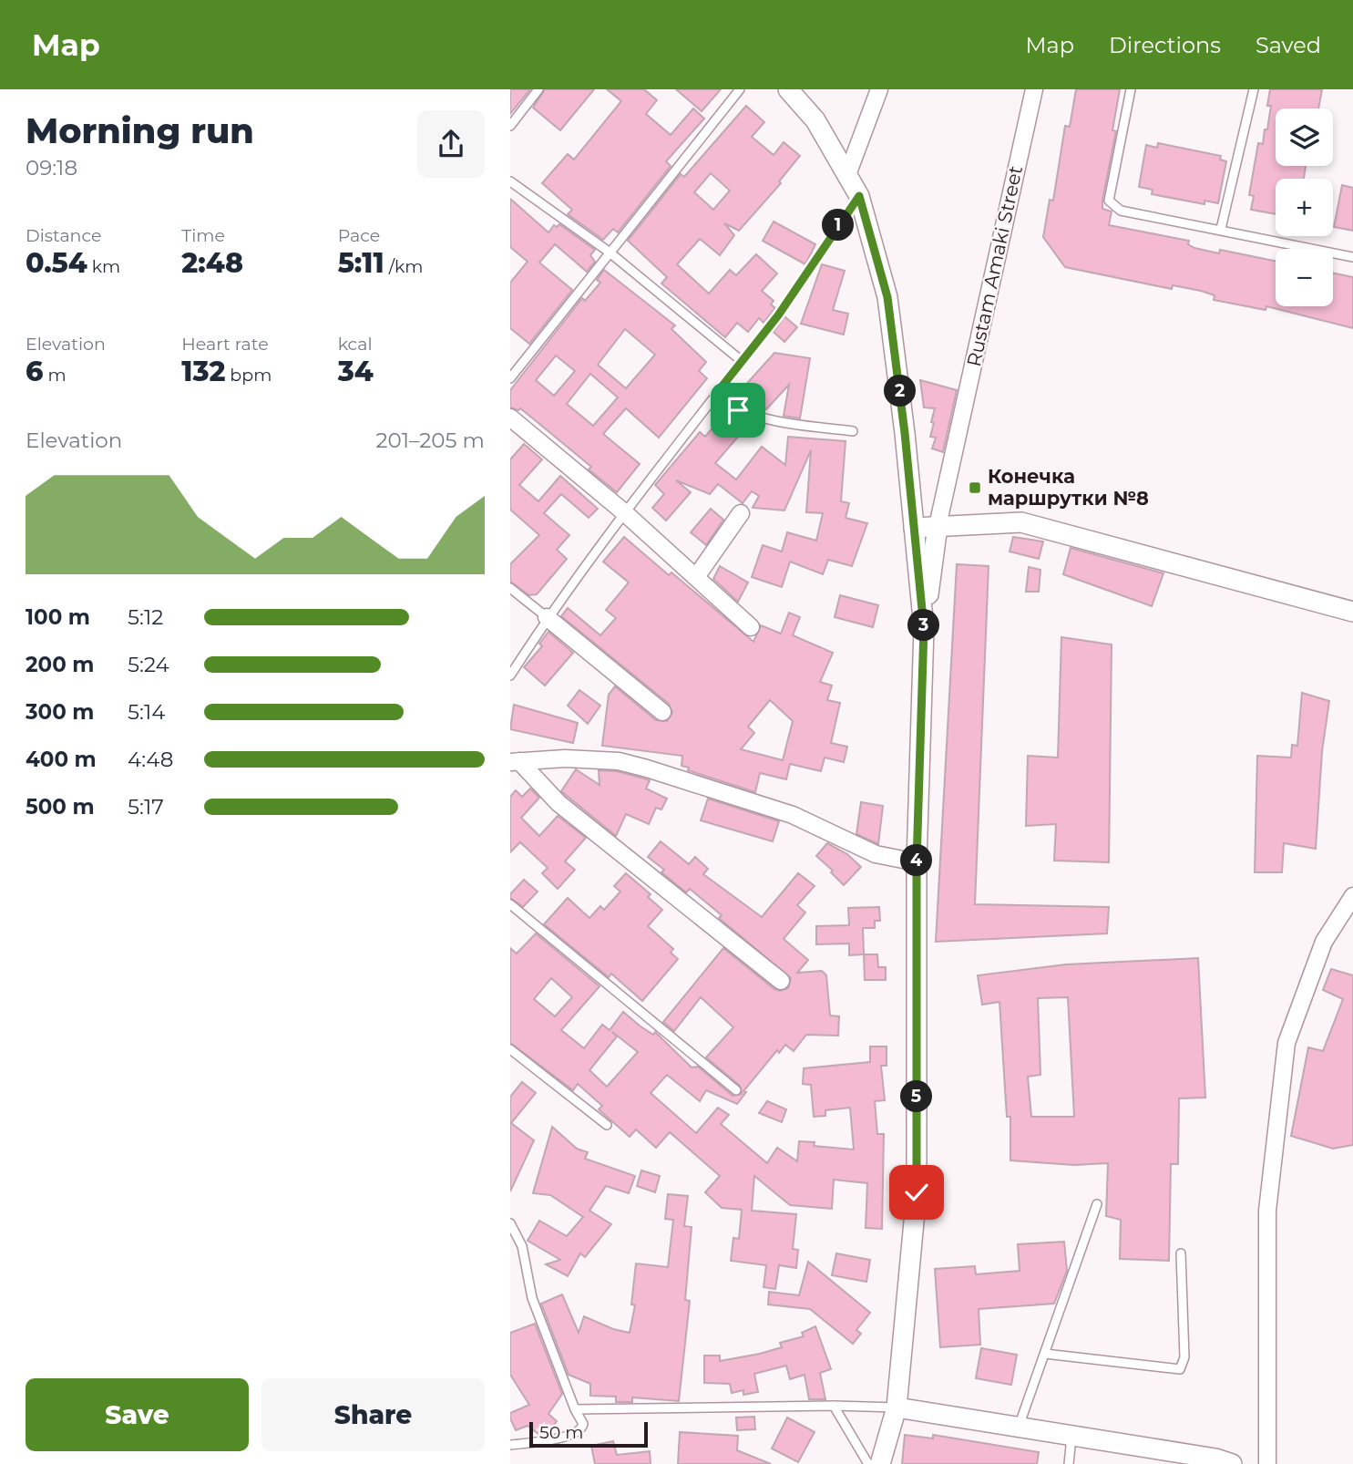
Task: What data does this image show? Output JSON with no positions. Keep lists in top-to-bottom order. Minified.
{"streets":{"street":["Rustam Amaki Street"]},"places":{"transit":["Конечка маршрутки №8"]},"scale_bar":"50 m","page":{"header":"Map","nav":["Map","Directions","Saved"],"heading":["Morning run","09:18"],"map_buttons":["+","−"],"stats":[["Distance","0.54 km"],["Time","2:48"],["Pace","5:11 /km"],["Elevation","6 m"],["Heart rate","132 bpm"],["kcal","34"]],"pins":["1","2","3","4","5"],"chart":["Elevation","201–205 m"],"list":[{"name":"100 m","note":"5:12"},{"name":"200 m","note":"5:24"},{"name":"300 m","note":"5:14"},{"name":"400 m","note":"4:48"},{"name":"500 m","note":"5:17"}],"buttons":["Save","Share"],"scale":"50 m"}}
